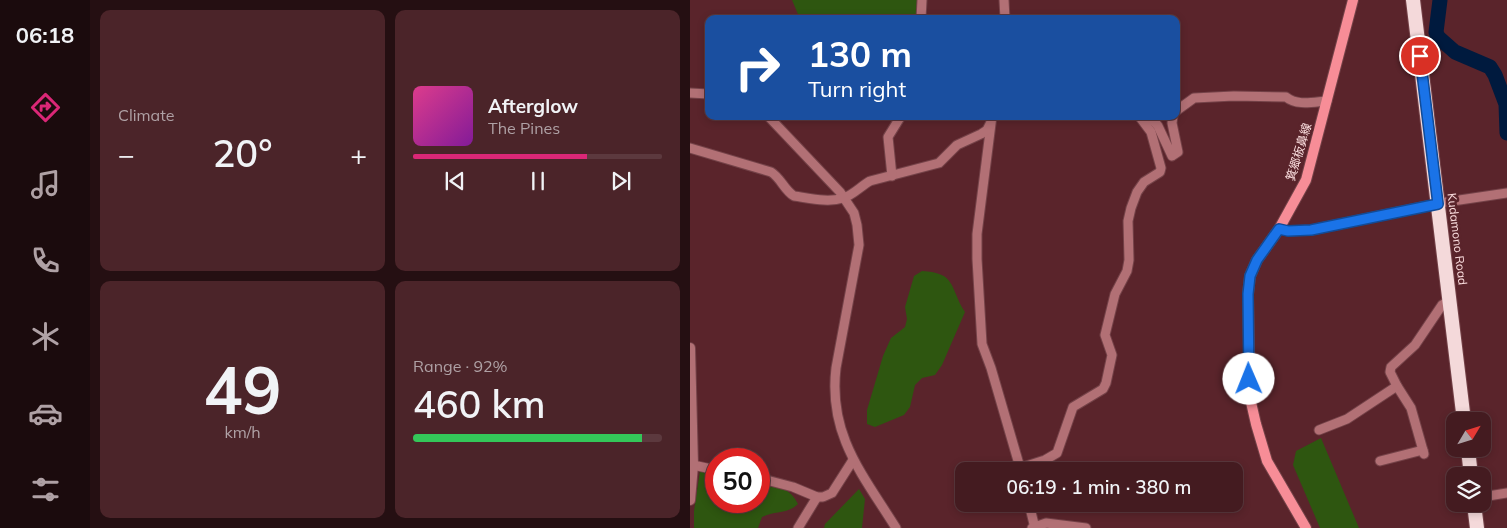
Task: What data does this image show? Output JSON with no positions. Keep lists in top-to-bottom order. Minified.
{"streets":{"highway":["Kudamono Road"],"main road":["箕郷板鼻線"]},"north":"top right","page":{"tabs":"06:18","tile":["Climate",["49","km/h"],["Range · 92%","460 km"]],"turn":["130 m","Turn right"],"song":["Afterglow","The Pines"],"heat":["−","20°","+"],"limit":"50","trip":"06:19 · 1 min · 380 m"}}
